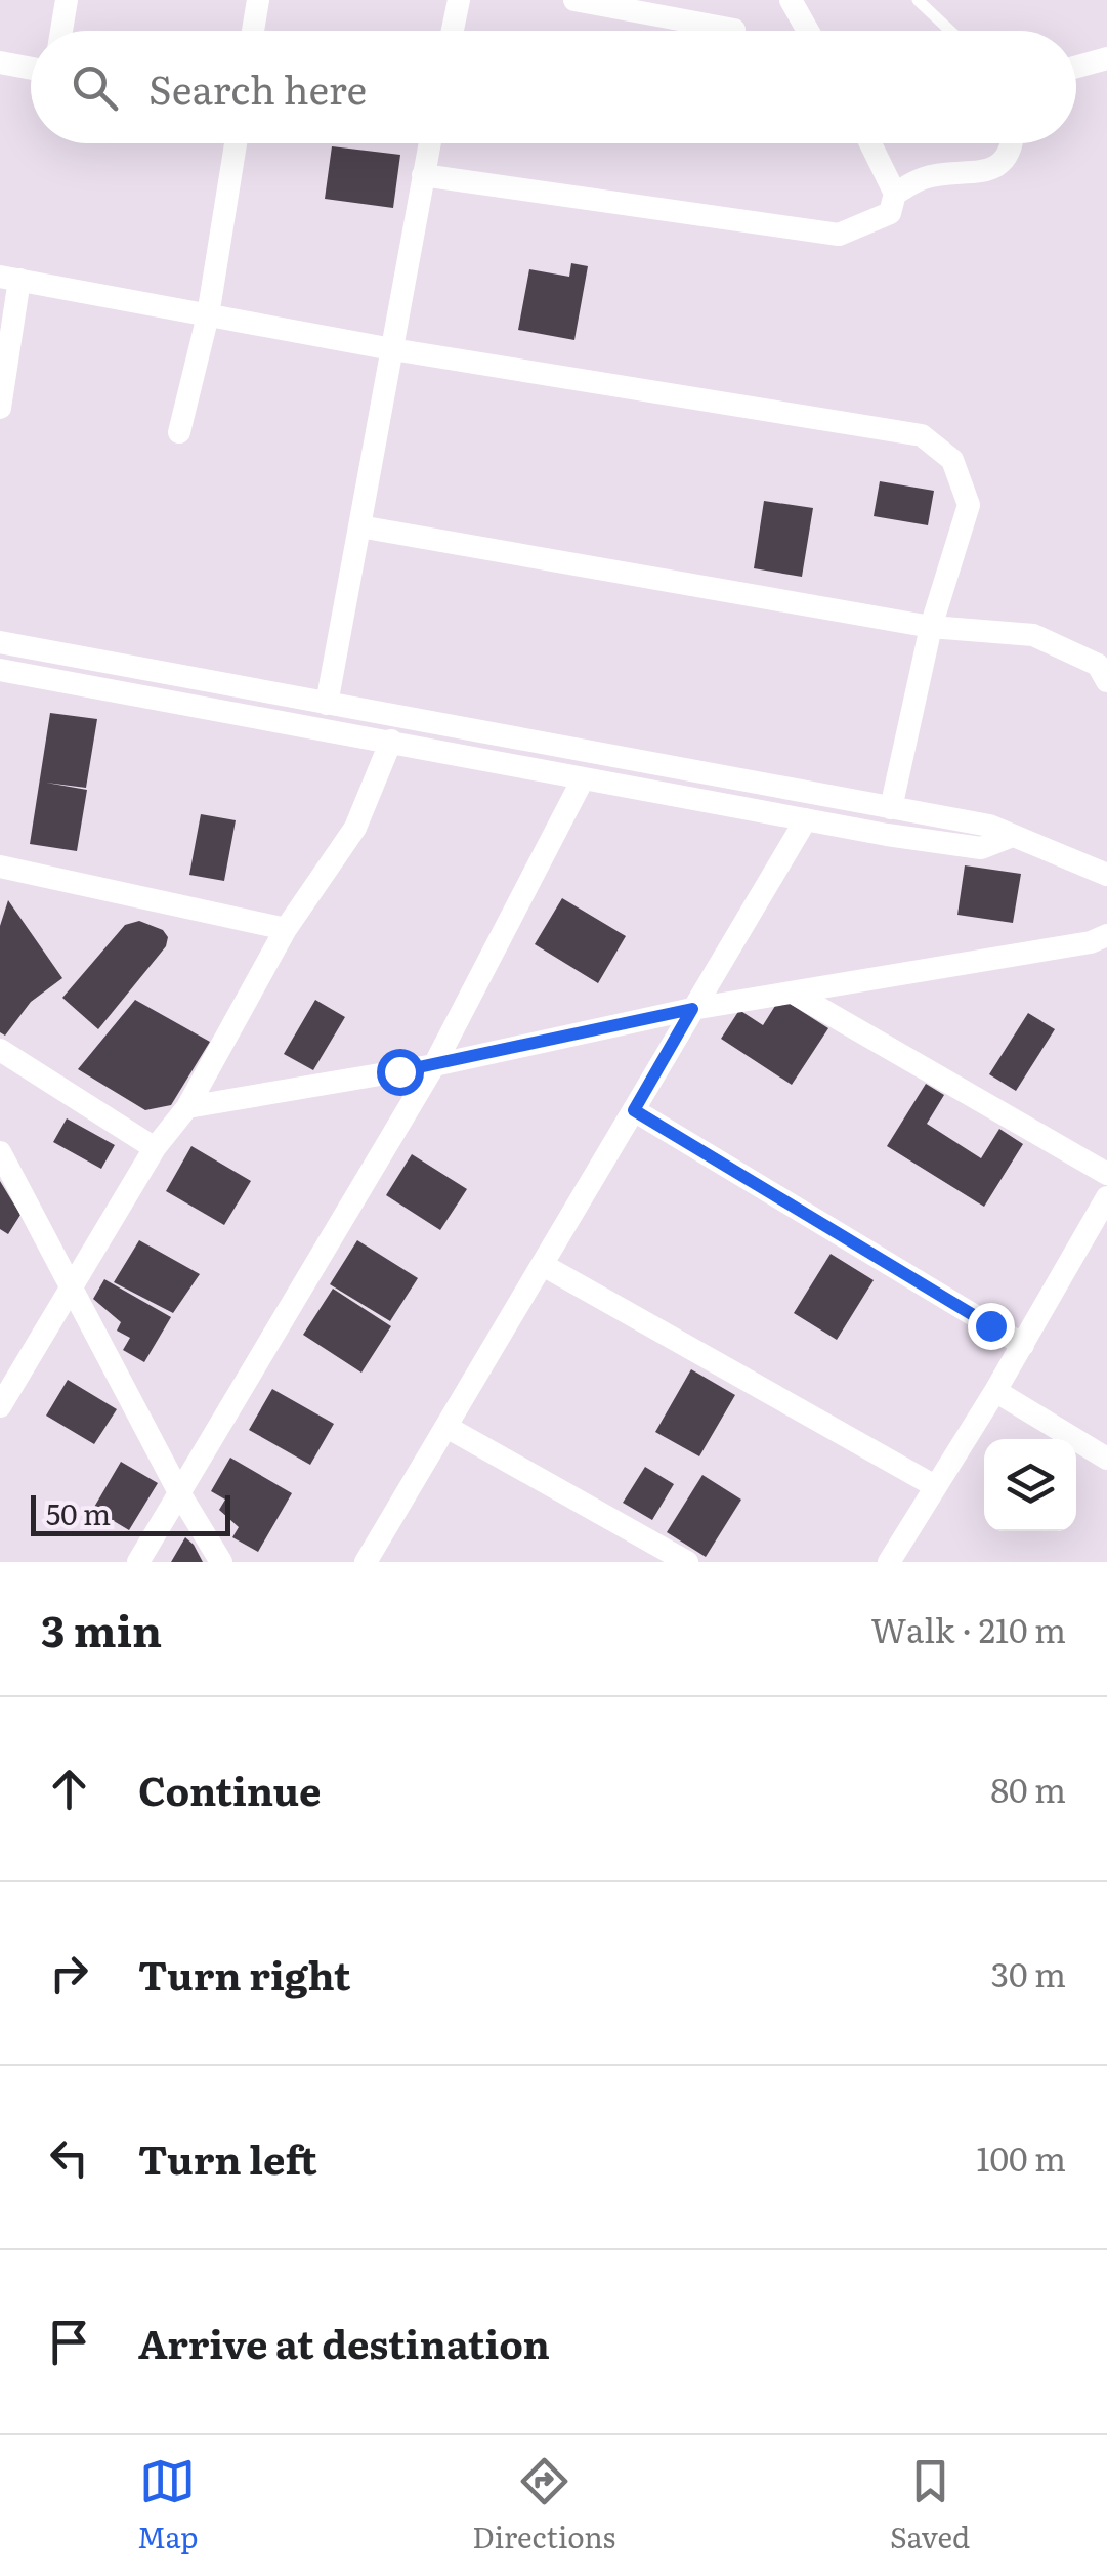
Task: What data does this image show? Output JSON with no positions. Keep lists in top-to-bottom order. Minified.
{"scale_bar":"50 m","page":{"search":"Search here","scale":"50 m","heading":["3 min","Walk · 210 m"],"list":[["Continue","80 m"],["Turn right","30 m"],["Turn left","100 m"],"Arrive at destination"],"nav":["Map","Directions","Saved"]}}
